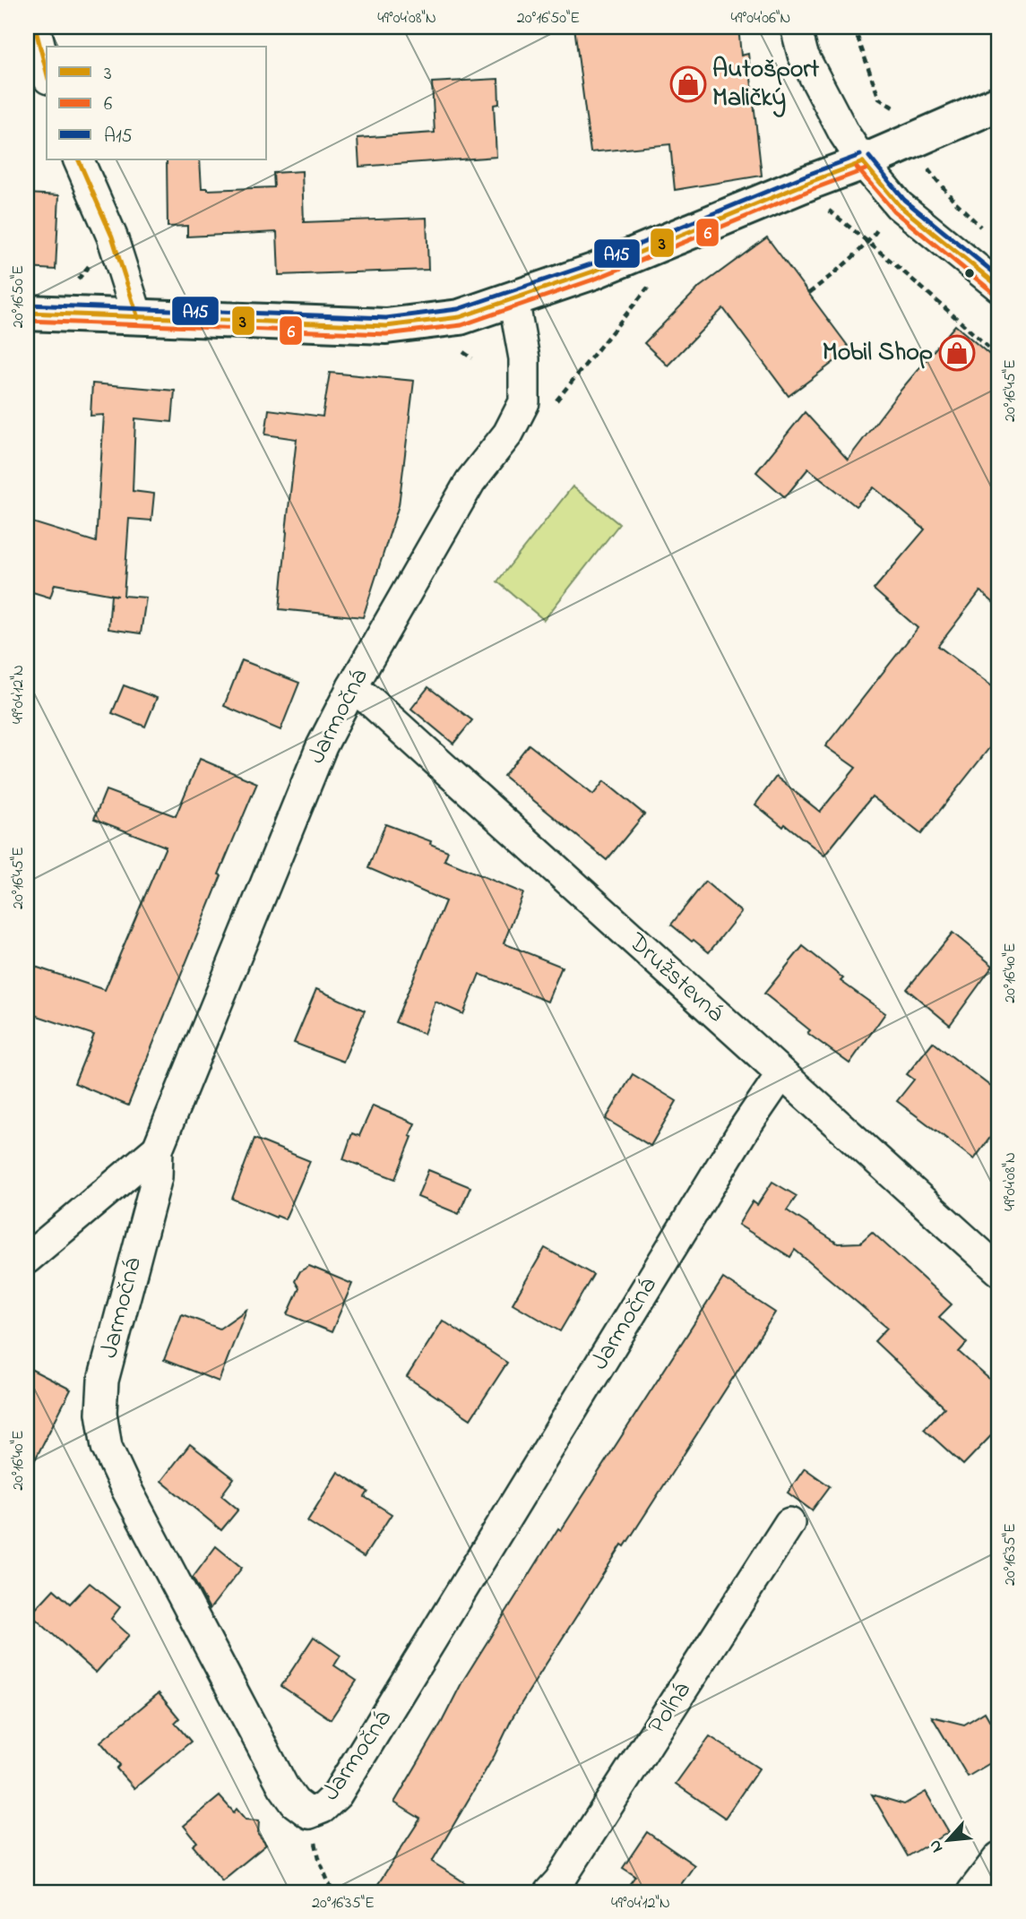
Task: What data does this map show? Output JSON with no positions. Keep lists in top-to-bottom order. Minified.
{"streets":{"street":["Jarmočná","Družstevná","Poľná"]},"crossings":[["Jarmočná","Družstevná"]],"places":{"shop":["Autošport Maličký","Mobil Shop"]},"lines":["transit line 3","transit line A15","transit line 6"],"legend":["3","6","A15"],"north":"bottom left","coordinates":["49°04'08\"N","20°16'50\"E","49°04'06\"N","20°16'45\"E","49°04'12\"N","20°16'40\"E","20°16'35\"E"]}
